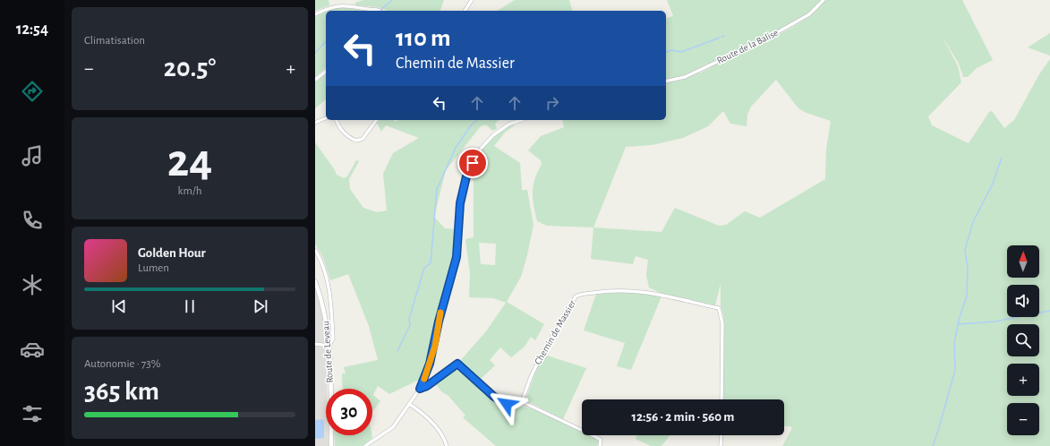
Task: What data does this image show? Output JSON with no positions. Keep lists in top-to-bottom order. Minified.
{"streets":{"street":["Route de la Balise","Chemin de Massier","Route de Leveau"]},"north":"top","page":{"tabs":"12:54","tile":["Climatisation",["24","km/h"],["Autonomie · 73%","365 km"]],"turn":["110 m","Chemin de Massier"],"heat":["−","20.5°","+"],"song":["Golden Hour","Lumen"],"map_buttons":["+","−"],"limit":"30","trip":"12:56 · 2 min · 560 m"}}
